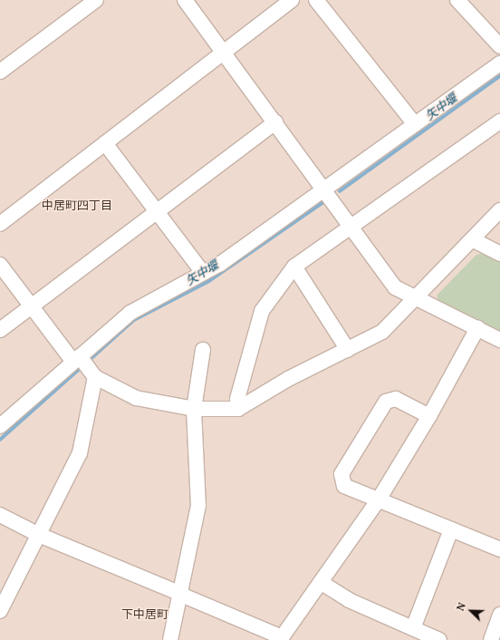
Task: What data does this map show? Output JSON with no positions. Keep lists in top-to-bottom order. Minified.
{"districts":["中居町四丁目","下中居町"],"water":["矢中堰"],"north":"top left"}
